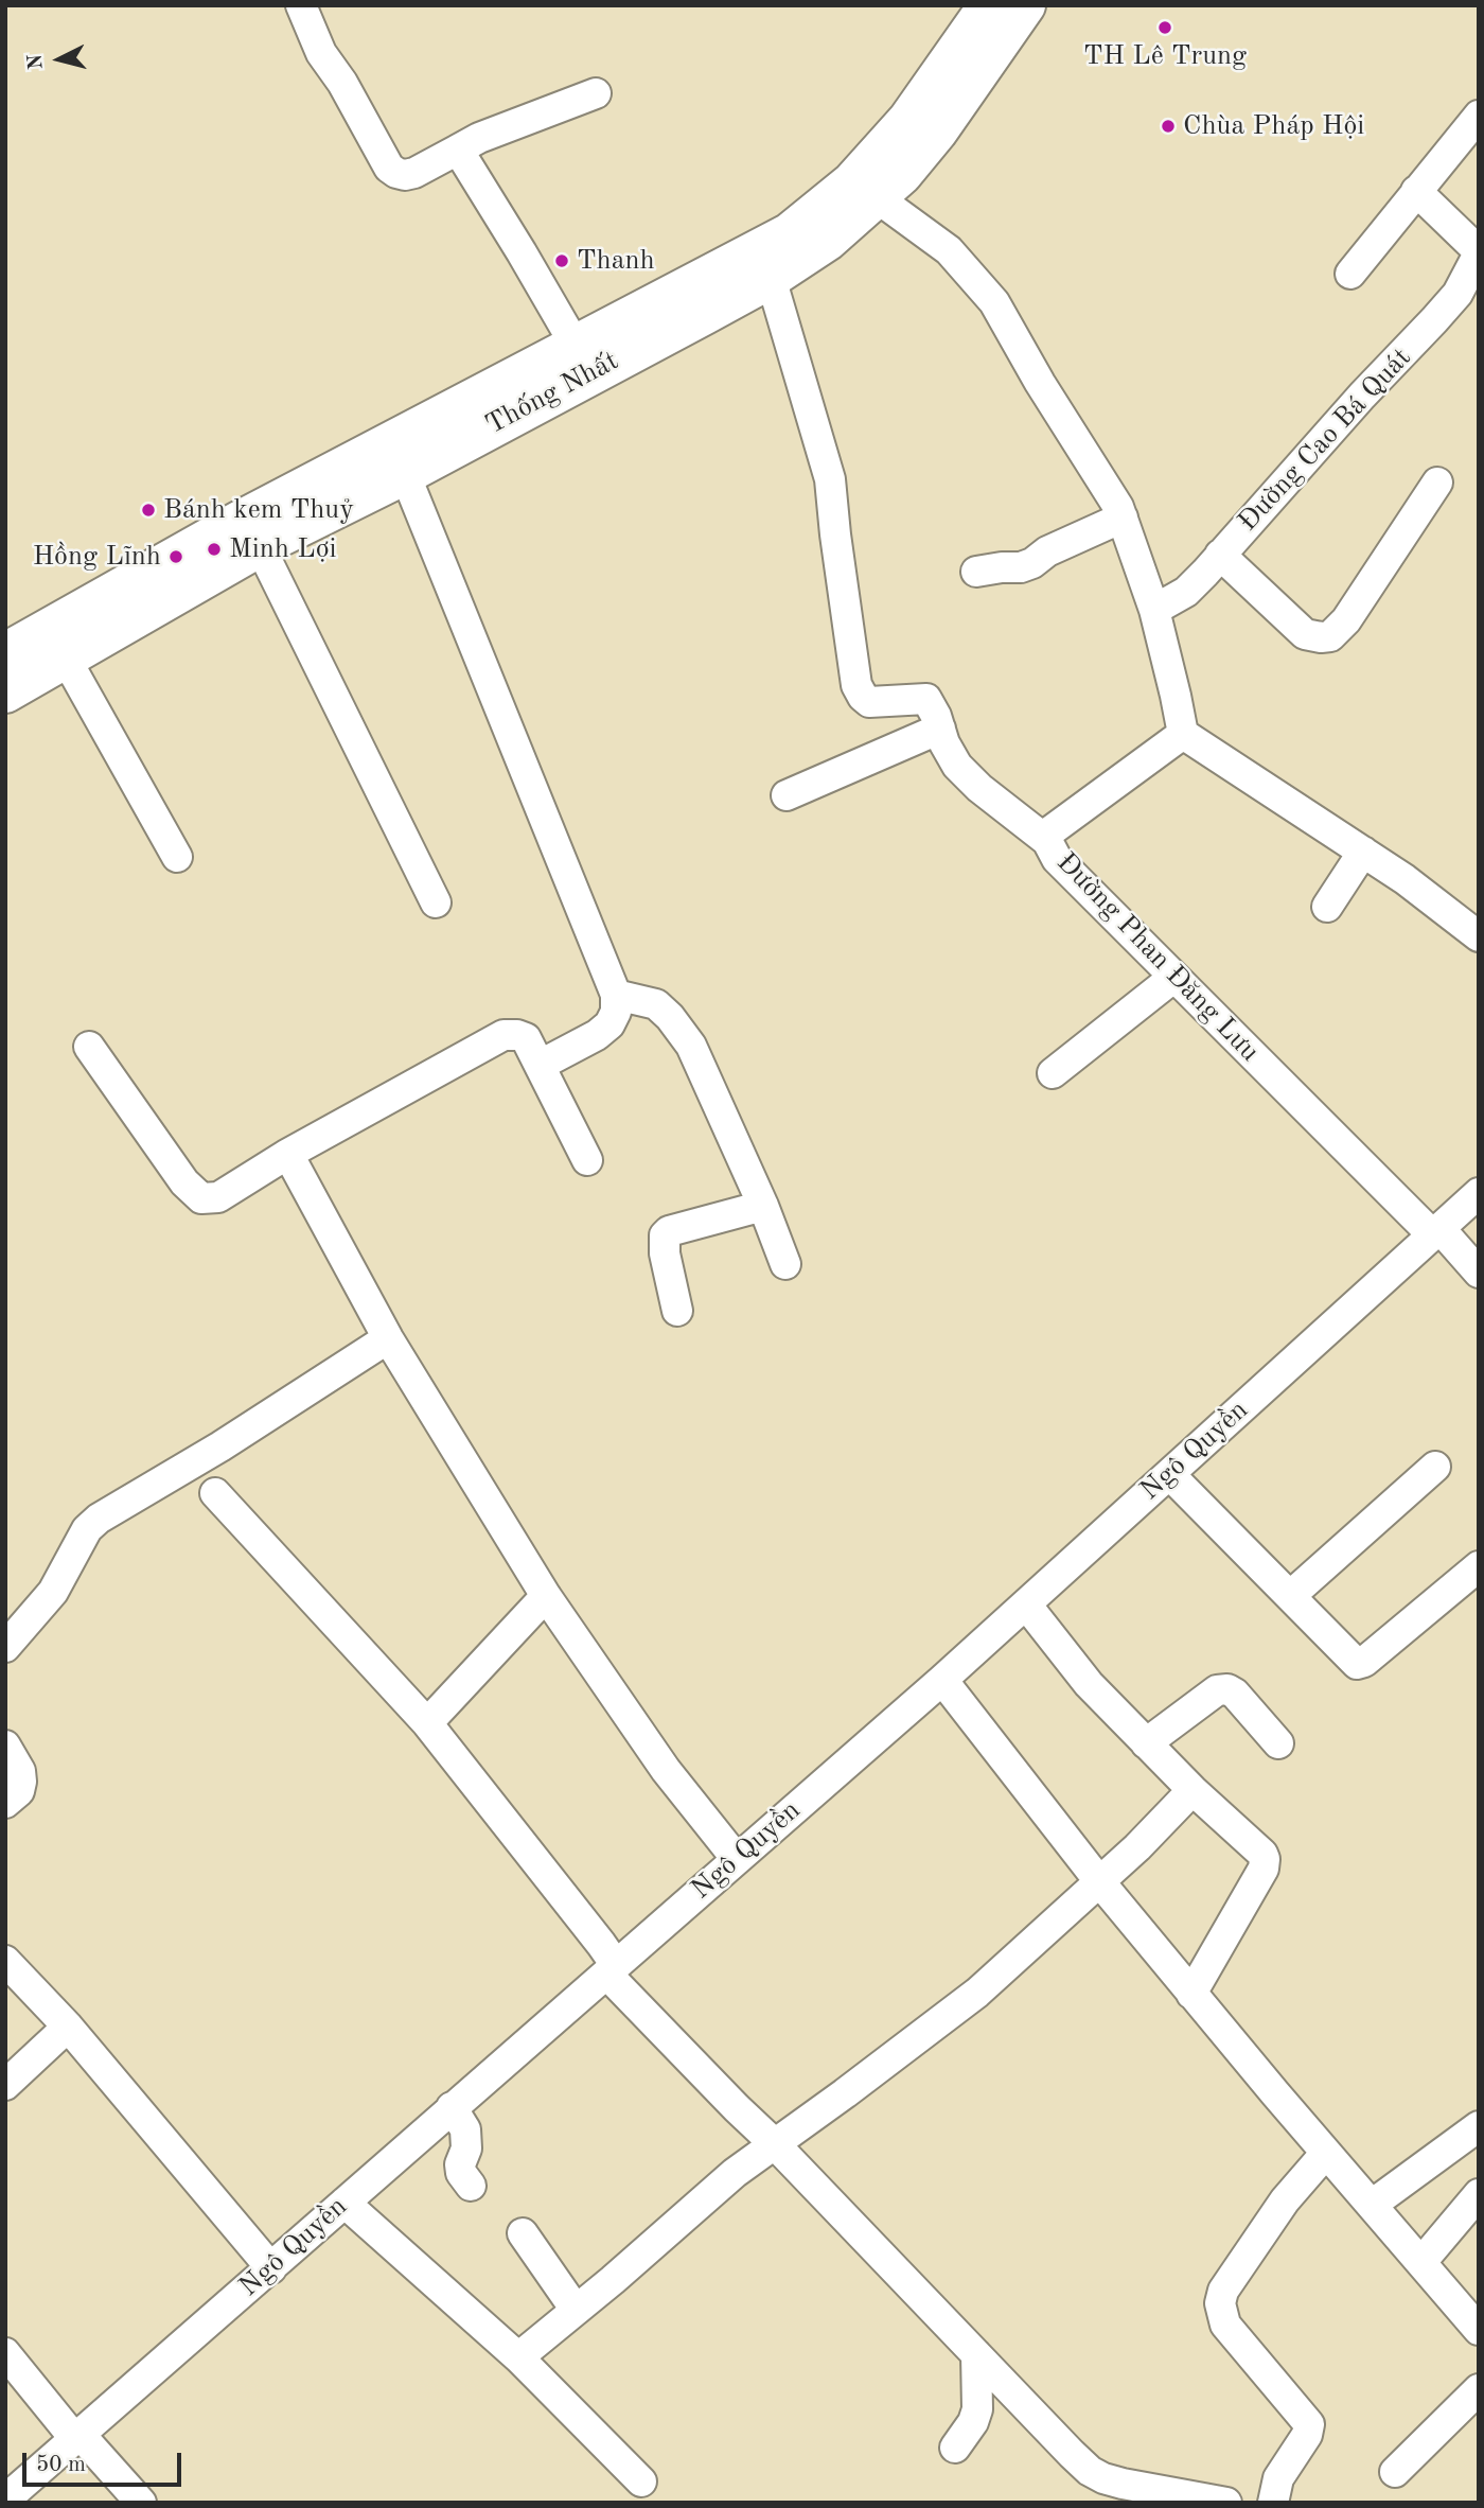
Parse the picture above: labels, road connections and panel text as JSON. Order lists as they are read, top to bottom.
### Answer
{
  "streets": {
    "highway": ["Thống Nhất"],
    "street": ["Đường Cao Bá Quát", "Đường Phan Đăng Lưu", "Ngô Quyền"]
  },
  "crossings": [
    ["Đường Phan Đăng Lưu", "Ngô Quyền"]
  ],
  "places": [
    "TH Lê Trung",
    "Chùa Pháp Hội",
    "Thanh",
    "Bánh kem Thuỷ",
    "Minh Lợi",
    "Hồng Lĩnh"
  ],
  "scale_bar": "50 m",
  "north": "left"
}
